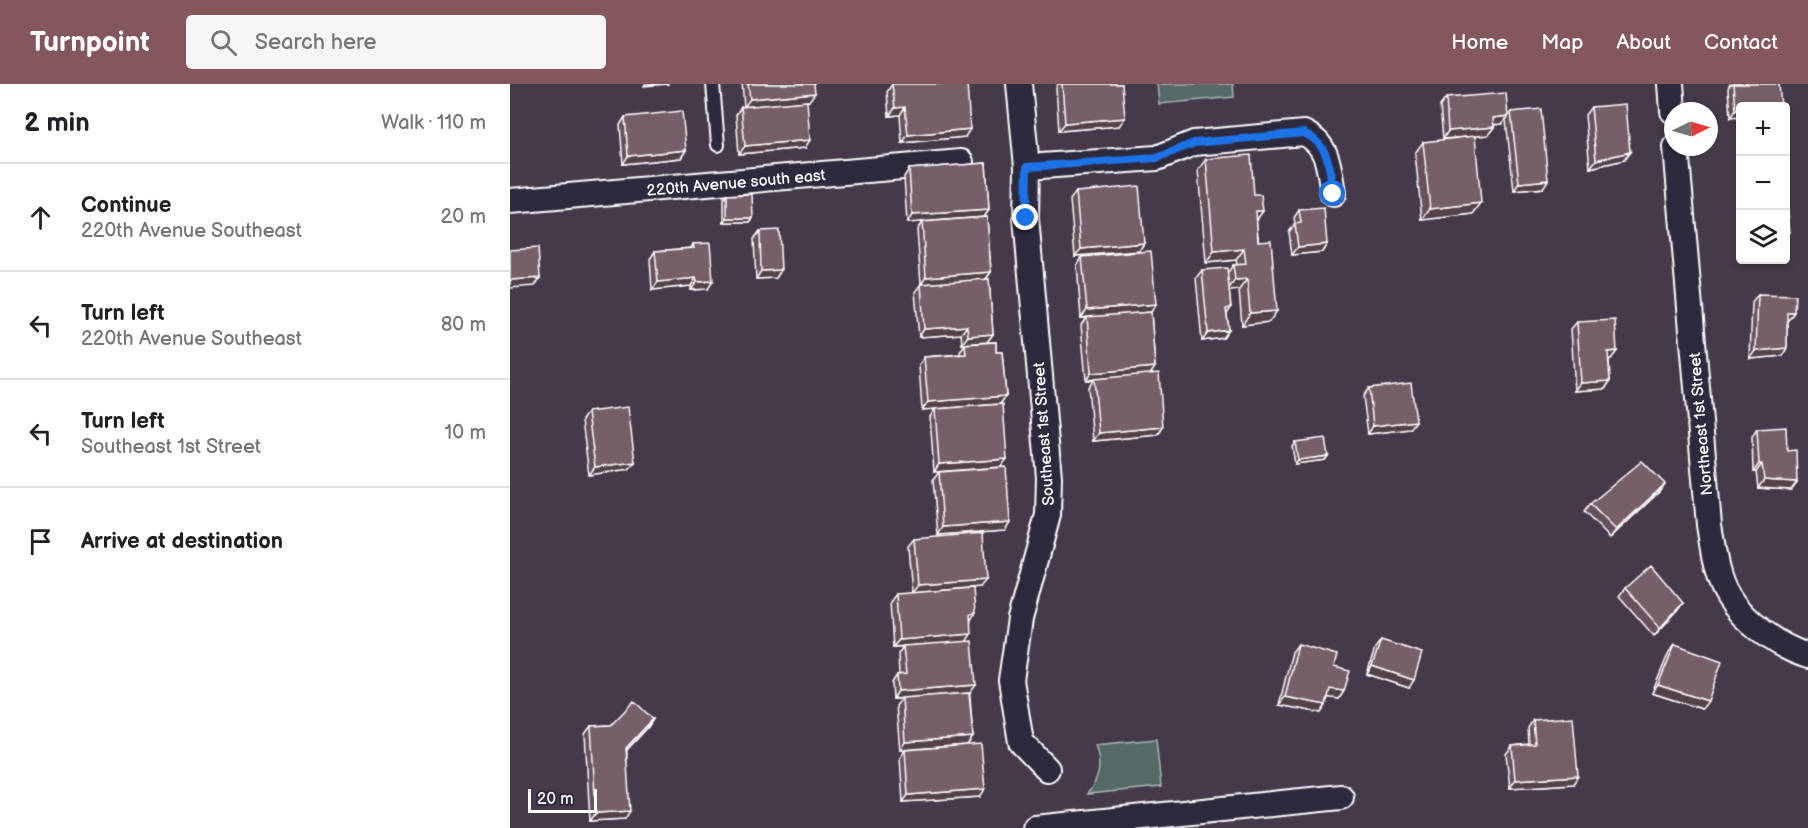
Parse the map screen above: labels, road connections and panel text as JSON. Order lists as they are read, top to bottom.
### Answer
{
  "streets": {
    "street": ["220th Avenue south east", "Northeast 1st Street", "Southeast 1st Street"]
  },
  "scale_bar": "20 m",
  "north": "right",
  "page": {
    "header": "Turnpoint",
    "search": "Search here",
    "nav": [
      "Home",
      "Map",
      "About",
      "Contact"
    ],
    "heading": ["2 min", "Walk · 110 m"],
    "map_buttons": ["+", "−"],
    "list": [
      ["Continue", "220th Avenue Southeast", "20 m"],
      ["Turn left", "220th Avenue Southeast", "80 m"],
      ["Turn left", "Southeast 1st Street", "10 m"],
      "Arrive at destination"
    ],
    "scale": "20 m"
  }
}
